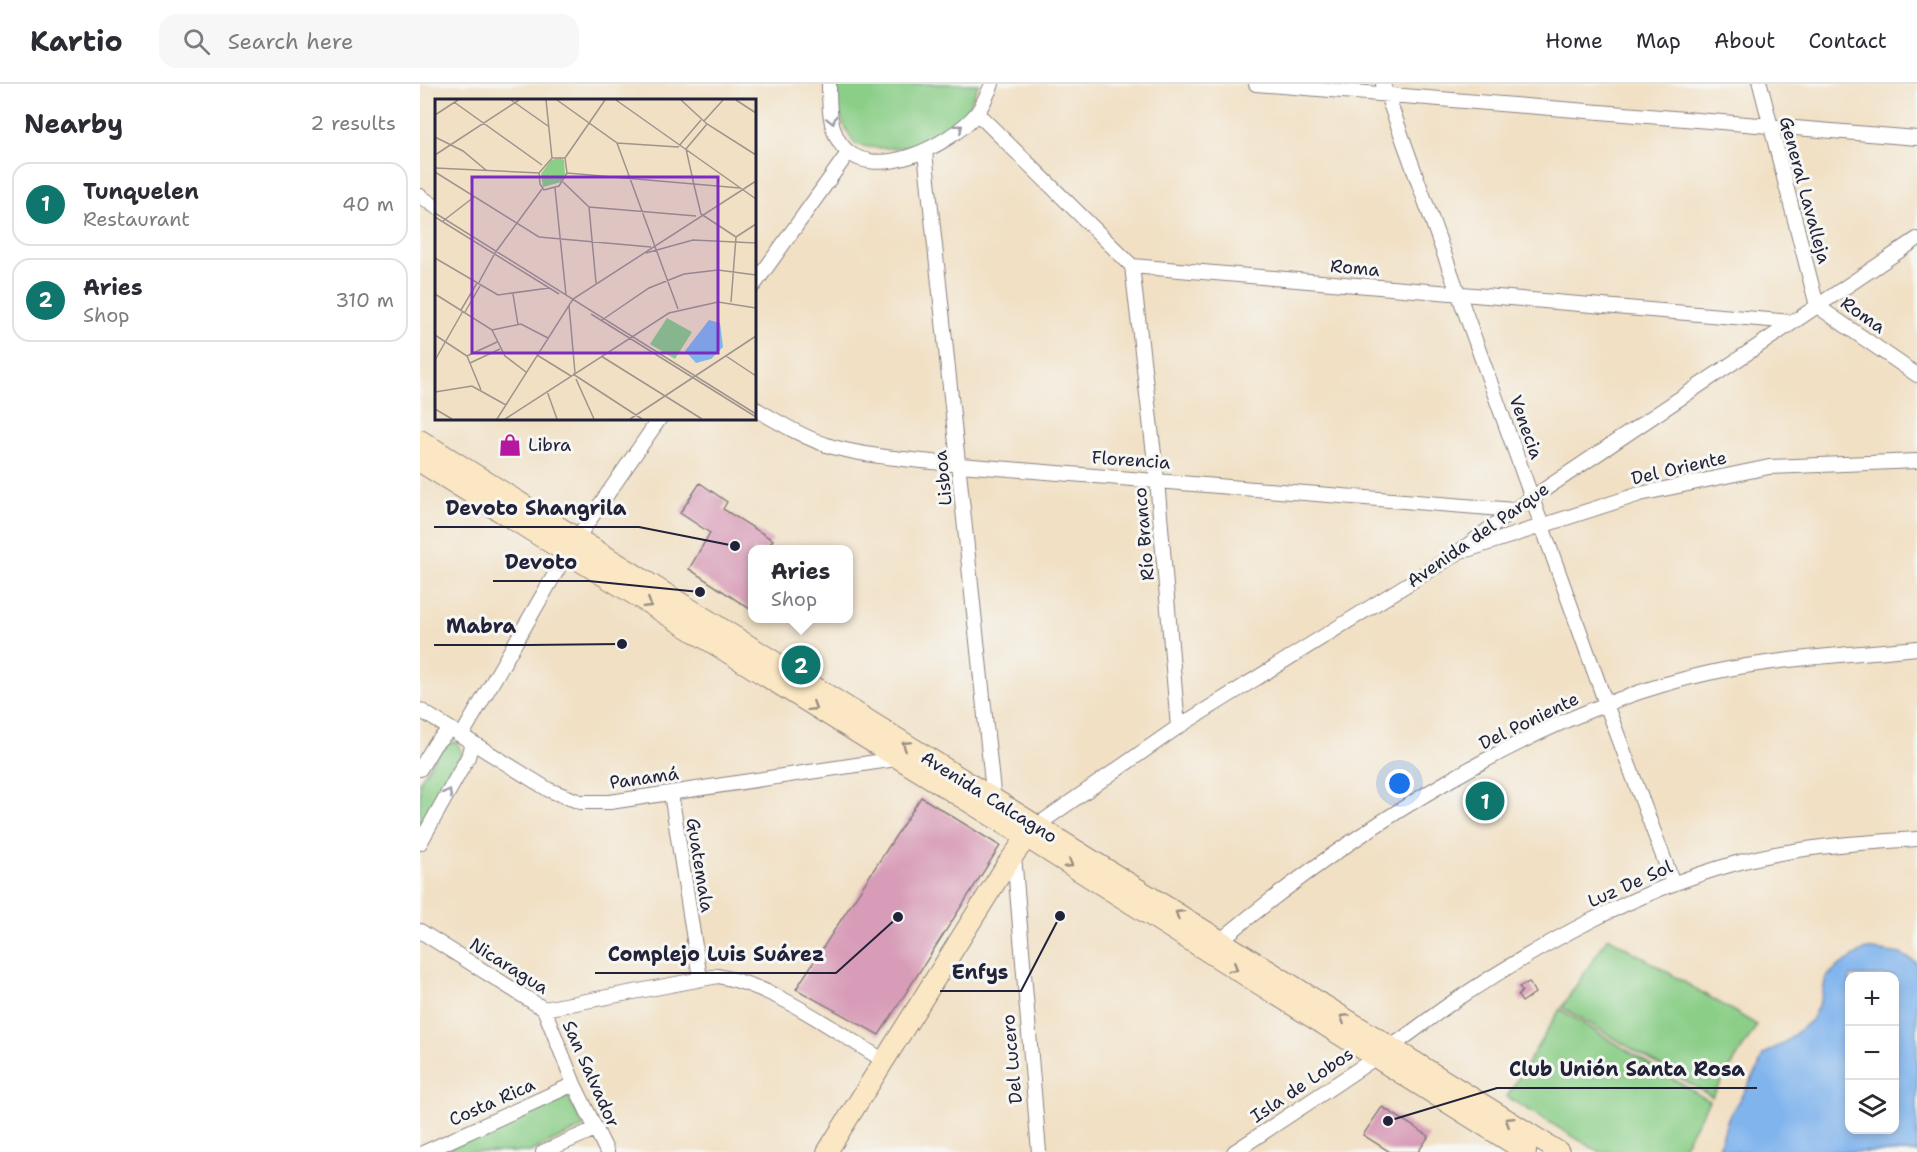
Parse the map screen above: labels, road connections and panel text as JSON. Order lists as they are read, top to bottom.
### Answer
{
  "streets": {
    "street": [
      "General Lavalleja",
      "Roma",
      "Venecia",
      "Florencia",
      "Del Oriente",
      "Lisboa",
      "Río Branco",
      "Avenida del Parque",
      "Del Poniente",
      "Panamá",
      "Avenida Calcagno",
      "Guatemala",
      "Luz De Sol",
      "Nicaragua",
      "Del Lucero",
      "San Salvador",
      "Isla de Lobos",
      "Costa Rica"
    ]
  },
  "crossings": [
    ["General Lavalleja", "Roma"],
    ["General Lavalleja", "Avenida del Parque"],
    ["Roma", "Venecia"],
    ["Roma", "Río Branco"],
    ["Roma", "Avenida del Parque"],
    ["Venecia", "Del Oriente"],
    ["Venecia", "Avenida del Parque"],
    ["Venecia", "Del Poniente"],
    ["Venecia", "Luz De Sol"],
    ["Florencia", "Lisboa"],
    ["Florencia", "Río Branco"],
    ["Florencia", "Avenida del Parque"],
    ["Del Oriente", "Avenida del Parque"],
    ["Lisboa", "Avenida Calcagno"],
    ["Río Branco", "Avenida del Parque"],
    ["Avenida del Parque", "Avenida Calcagno"],
    ["Avenida del Parque", "Nicaragua"],
    ["Avenida del Parque", "Del Lucero"],
    ["Del Poniente", "Avenida Calcagno"],
    ["Panamá", "Avenida Calcagno"],
    ["Panamá", "Guatemala"],
    ["Avenida Calcagno", "Luz De Sol"],
    ["Avenida Calcagno", "Isla de Lobos"],
    ["Guatemala", "Nicaragua"],
    ["Luz De Sol", "Isla de Lobos"],
    ["Nicaragua", "San Salvador"],
    ["San Salvador", "Costa Rica"]
  ],
  "places": {
    "shop": ["Libra"],
    "other": [
      "Devoto Shangrila",
      "Devoto",
      "Mabra",
      "Enfys",
      "Complejo Luis Suárez",
      "Club Unión Santa Rosa"
    ]
  },
  "page": {
    "header": "Kartio",
    "search": "Search here",
    "nav": [
      "Home",
      "Map",
      "About",
      "Contact"
    ],
    "heading": ["Nearby", "2 results"],
    "list": [
      {
        "mark": "1",
        "name": "Tunquelen",
        "note": "Restaurant",
        "value": "40 m"
      },
      {
        "mark": "2",
        "name": "Aries",
        "note": "Shop",
        "value": "310 m"
      }
    ],
    "popup": ["Aries", "Shop"],
    "pins": ["2", "1"],
    "map_buttons": ["+", "−"]
  }
}
